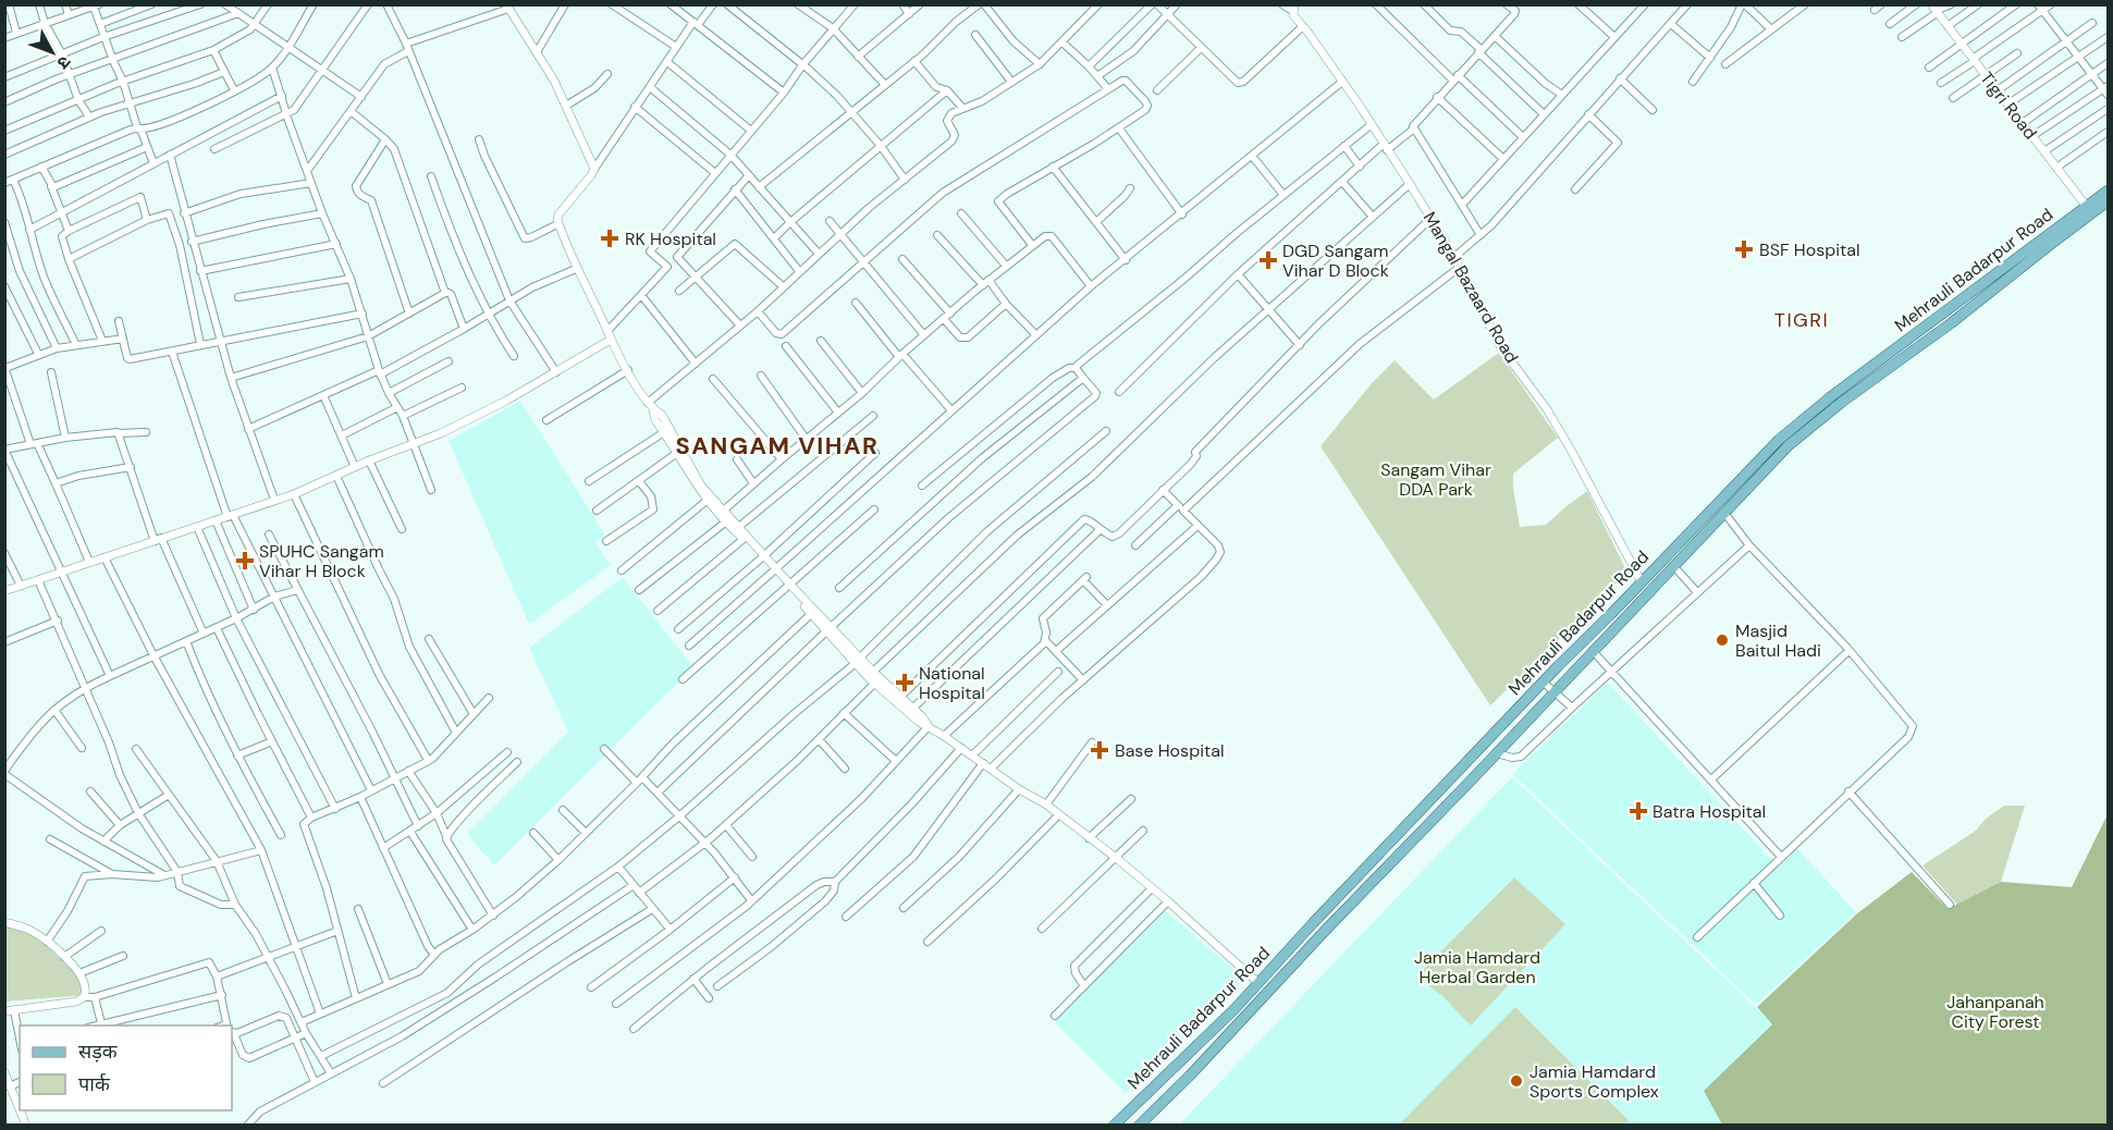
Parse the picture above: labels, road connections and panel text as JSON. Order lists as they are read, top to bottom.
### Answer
{
  "streets": {
    "main road": ["Mehrauli Badarpur Road"],
    "street": ["Tigri Road", "Mangal Bazaard Road"]
  },
  "crossings": [
    ["Tigri Road", "Mehrauli Badarpur Road"],
    ["Mehrauli Badarpur Road", "Mangal Bazaard Road"]
  ],
  "districts": ["TIGRI", "SANGAM VIHAR"],
  "parks": ["Sangam Vihar DDA Park", "Jamia Hamdard Herbal Garden", "Jahanpanah City Forest"],
  "places": {
    "health": [
      "RK Hospital",
      "BSF Hospital",
      "DGD Sangam Vihar D Block",
      "SPUHC Sangam Vihar H Block",
      "National Hospital",
      "Base Hospital",
      "Batra Hospital"
    ],
    "other": ["Masjid Baitul Hadi", "Jamia Hamdard Sports Complex"]
  },
  "legend": ["सड़क", "पार्क"],
  "north": "bottom right"
}
